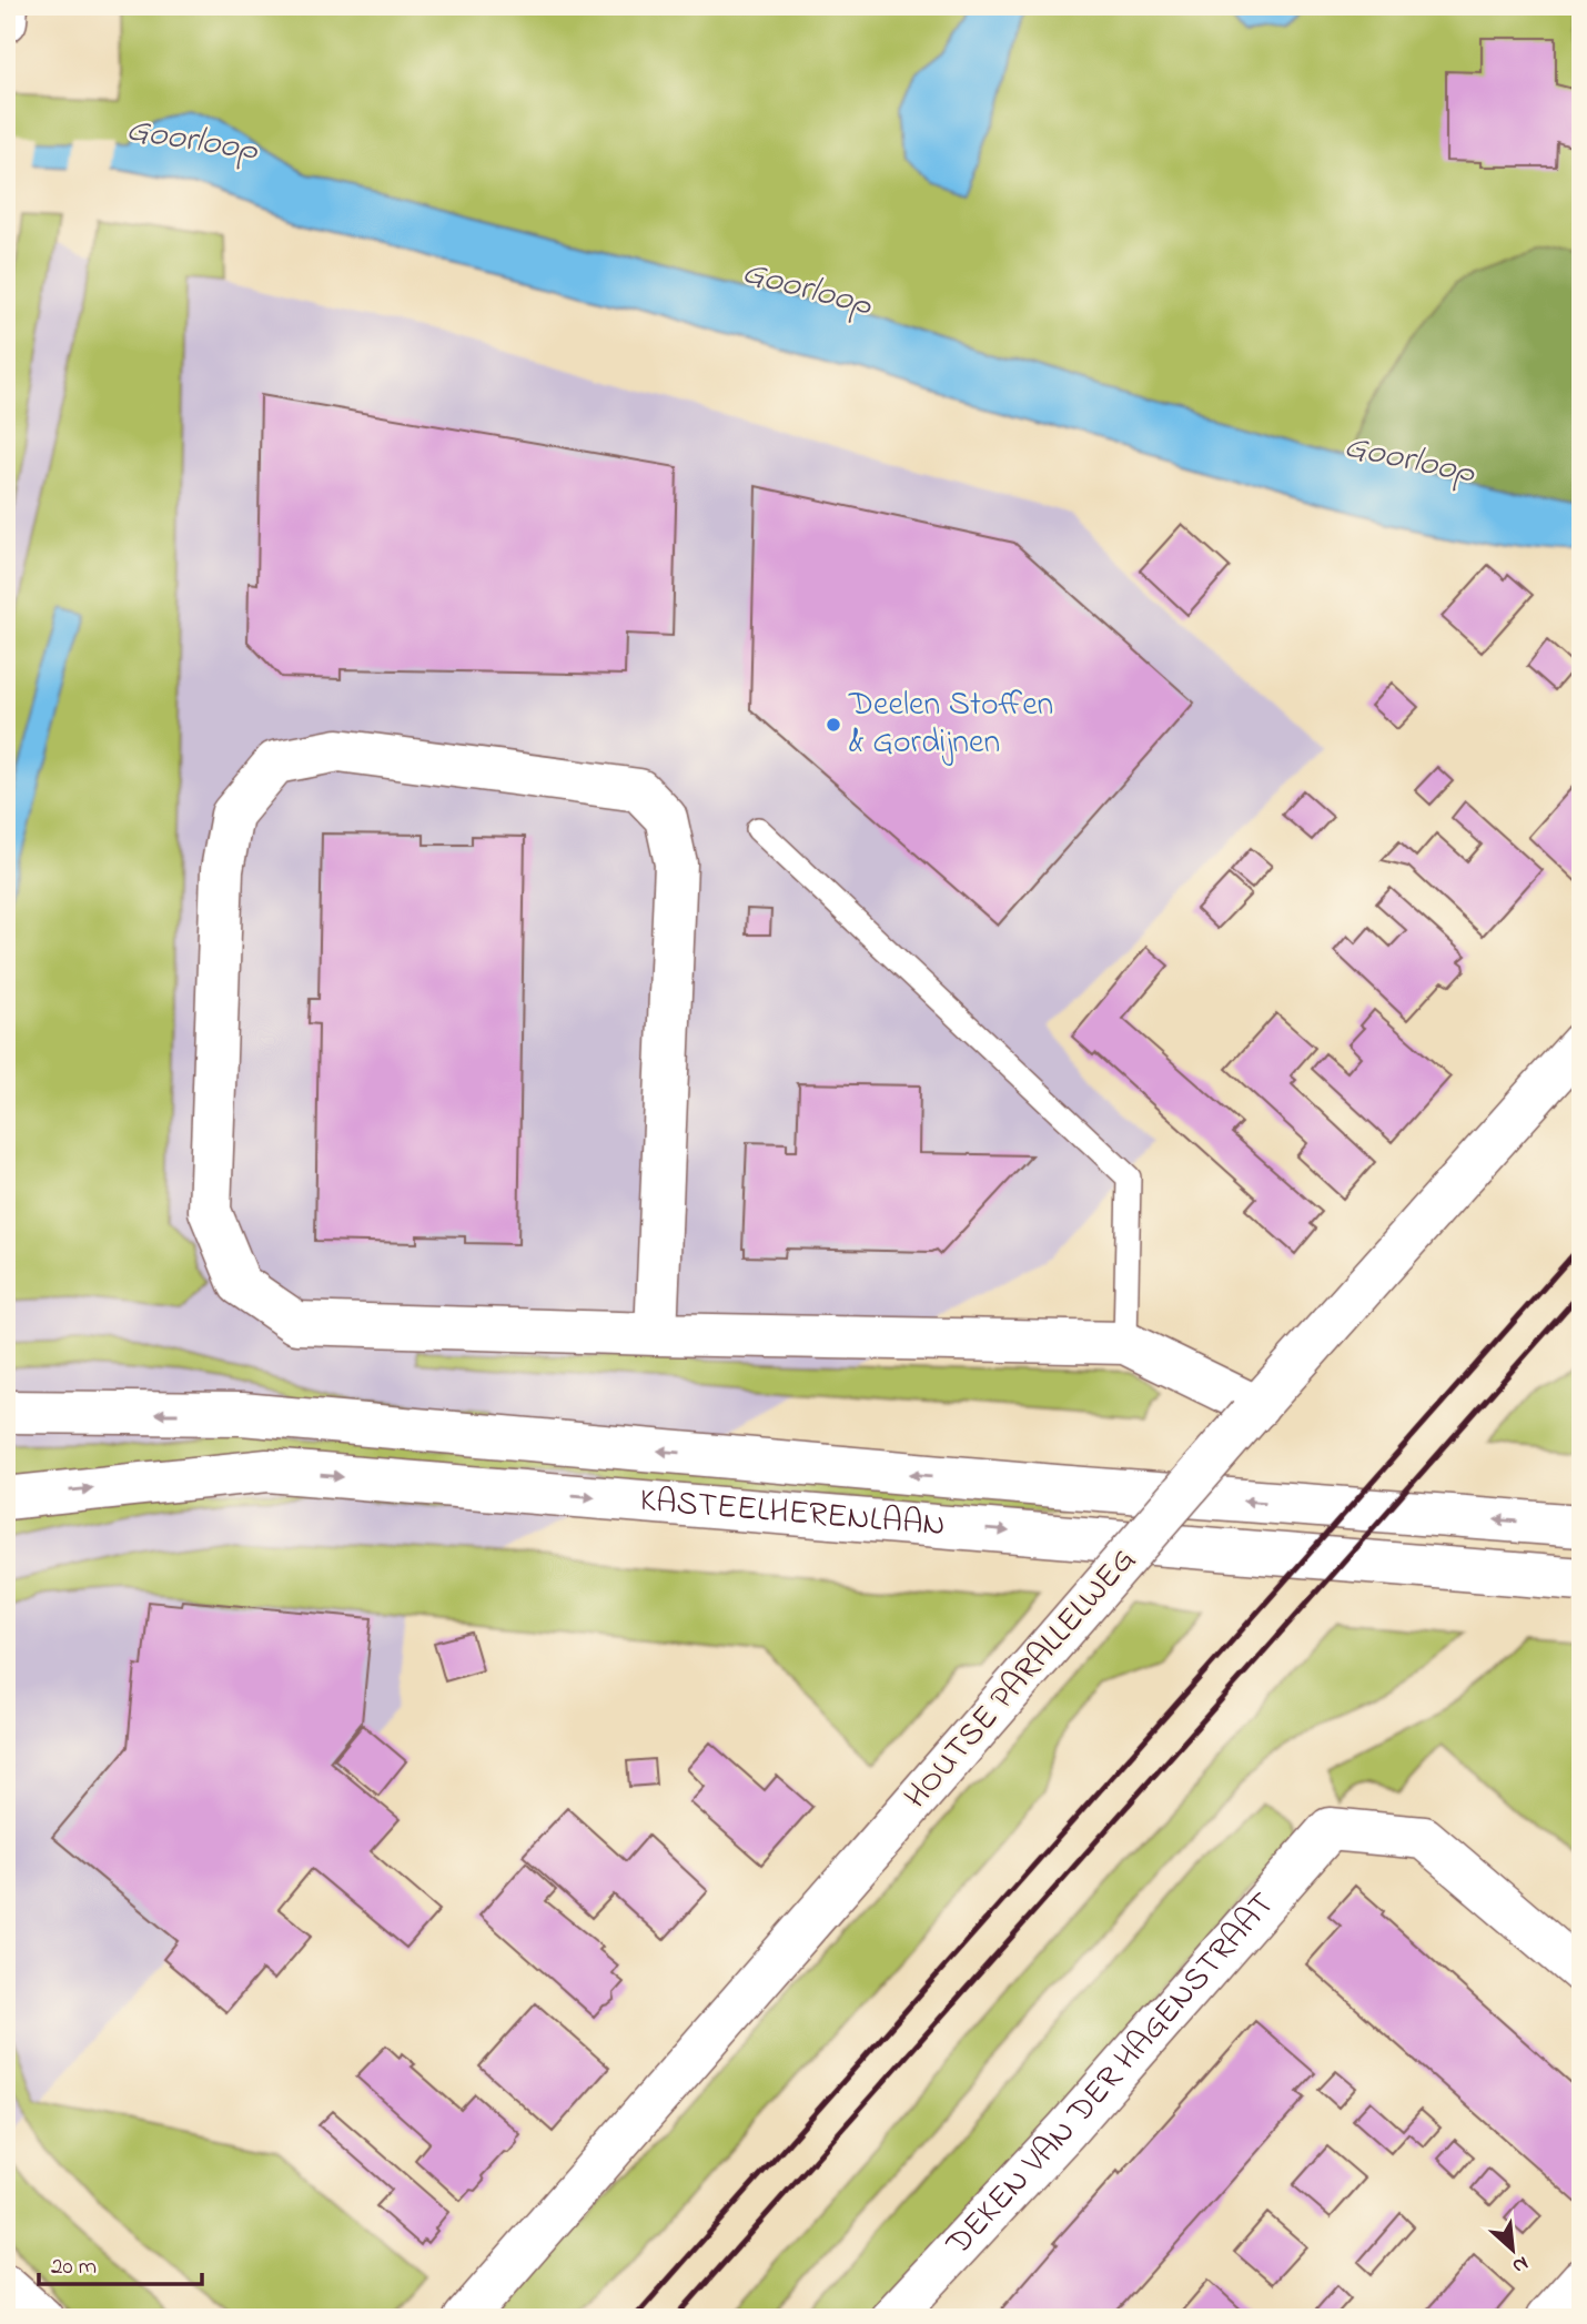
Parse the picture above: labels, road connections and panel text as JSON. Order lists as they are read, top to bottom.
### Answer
{
  "streets": {
    "street": ["KASTEELHERENLAAN", "HOUTSE PARALLELWEG", "DEKEN VAN DER HAGENSTRAAT"]
  },
  "water": ["Goorloop"],
  "places": ["Deelen Stoffen & Gordijnen"],
  "scale_bar": "20 m",
  "north": "bottom right"
}
